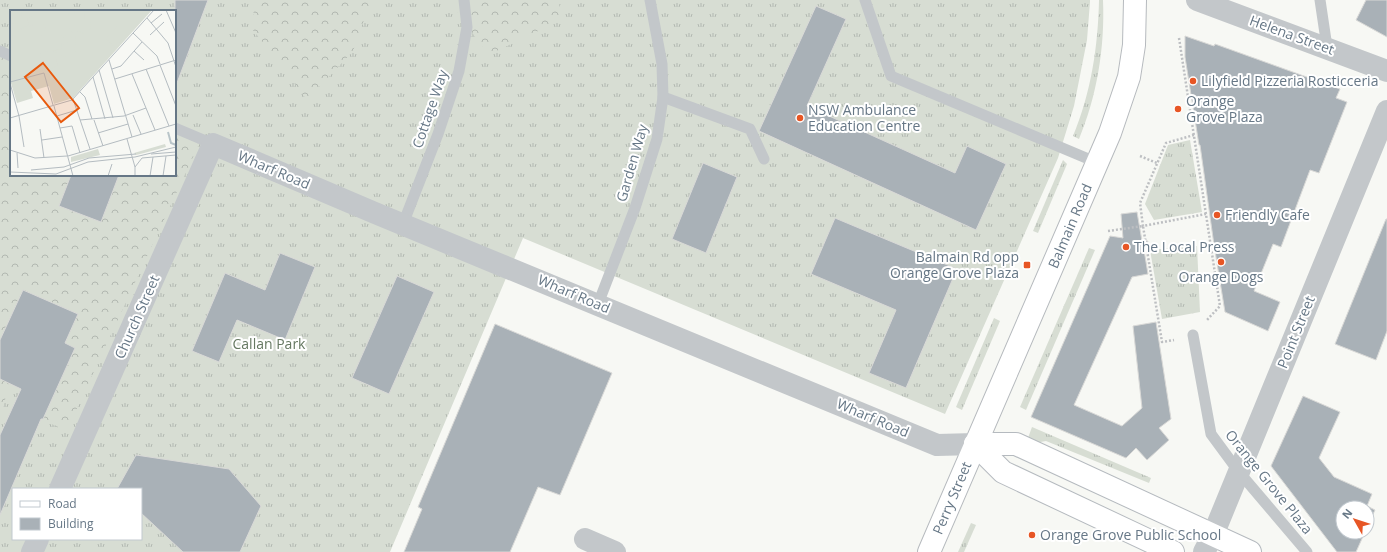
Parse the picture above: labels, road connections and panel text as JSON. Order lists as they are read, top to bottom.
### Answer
{
  "streets": {
    "main road": ["Balmain Road", "Perry Street"],
    "street": [
      "Helena Street",
      "Wharf Road",
      "Church Street",
      "Point Street"
    ],
    "lane": ["Cottage Way", "Garden Way", "Orange Grove Plaza"]
  },
  "crossings": [
    ["Cottage Way", "Wharf Road"],
    ["Garden Way", "Wharf Road"],
    ["Wharf Road", "Balmain Road"],
    ["Wharf Road", "Church Street"],
    ["Wharf Road", "Perry Street"],
    ["Balmain Road", "Perry Street"],
    ["Point Street", "Orange Grove Plaza"]
  ],
  "parks": ["Callan Park"],
  "places": {
    "other": [
      "Lilyfield Pizzeria Rosticceria",
      "Orange Grove Plaza",
      "NSW Ambulance Education Centre",
      "Friendly Cafe",
      "The Local Press",
      "Orange Dogs",
      "Orange Grove Public School"
    ],
    "transit": ["Balmain Rd opp Orange Grove Plaza"]
  },
  "legend": ["Road", "Building"],
  "north": "top left"
}
